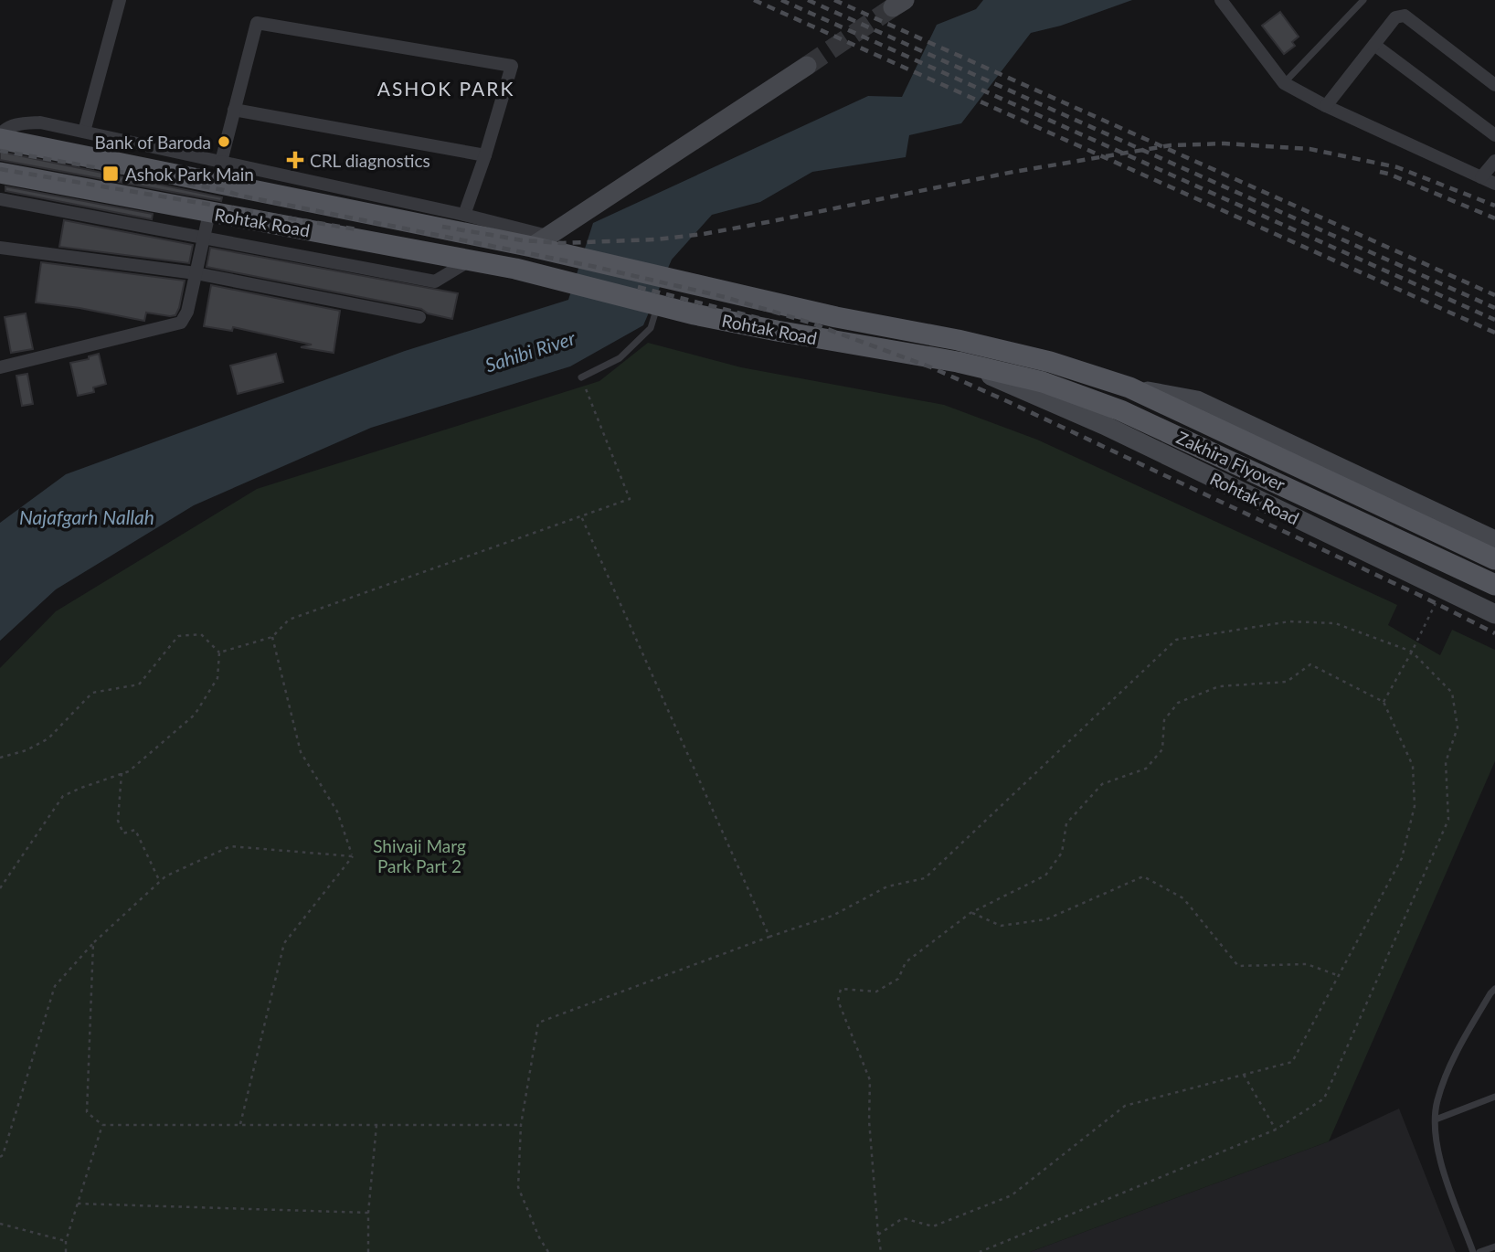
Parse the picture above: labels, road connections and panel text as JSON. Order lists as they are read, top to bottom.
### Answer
{
  "streets": {
    "main road": ["Rohtak Road", "Zakhira Flyover"]
  },
  "crossings": [
    ["Rohtak Road", "Zakhira Flyover"]
  ],
  "districts": ["ASHOK PARK"],
  "water": ["Sahibi River", "Najafgarh Nallah"],
  "parks": ["Shivaji Marg Park Part 2"],
  "places": {
    "other": ["Bank of Baroda"],
    "health": ["CRL diagnostics"],
    "transit": ["Ashok Park Main"]
  }
}
